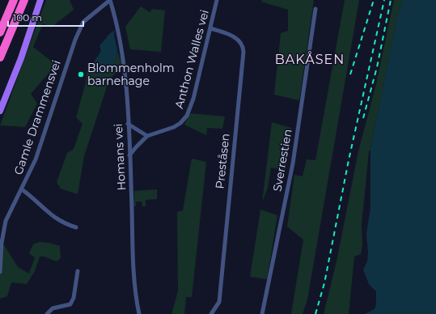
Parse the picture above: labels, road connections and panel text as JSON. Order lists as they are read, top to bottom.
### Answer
{
  "streets": {
    "street": [
      "Anthon Walles vei",
      "Gamle Drammensvei",
      "Homans vei",
      "Sverrestien",
      "Preståsen"
    ]
  },
  "crossings": [
    ["Anthon Walles vei", "Homans vei"],
    ["Anthon Walles vei", "Preståsen"],
    ["Gamle Drammensvei", "Homans vei"]
  ],
  "districts": ["BAKÅSEN"],
  "places": ["Blommenholm barnehage"],
  "scale_bar": "100 m"
}
